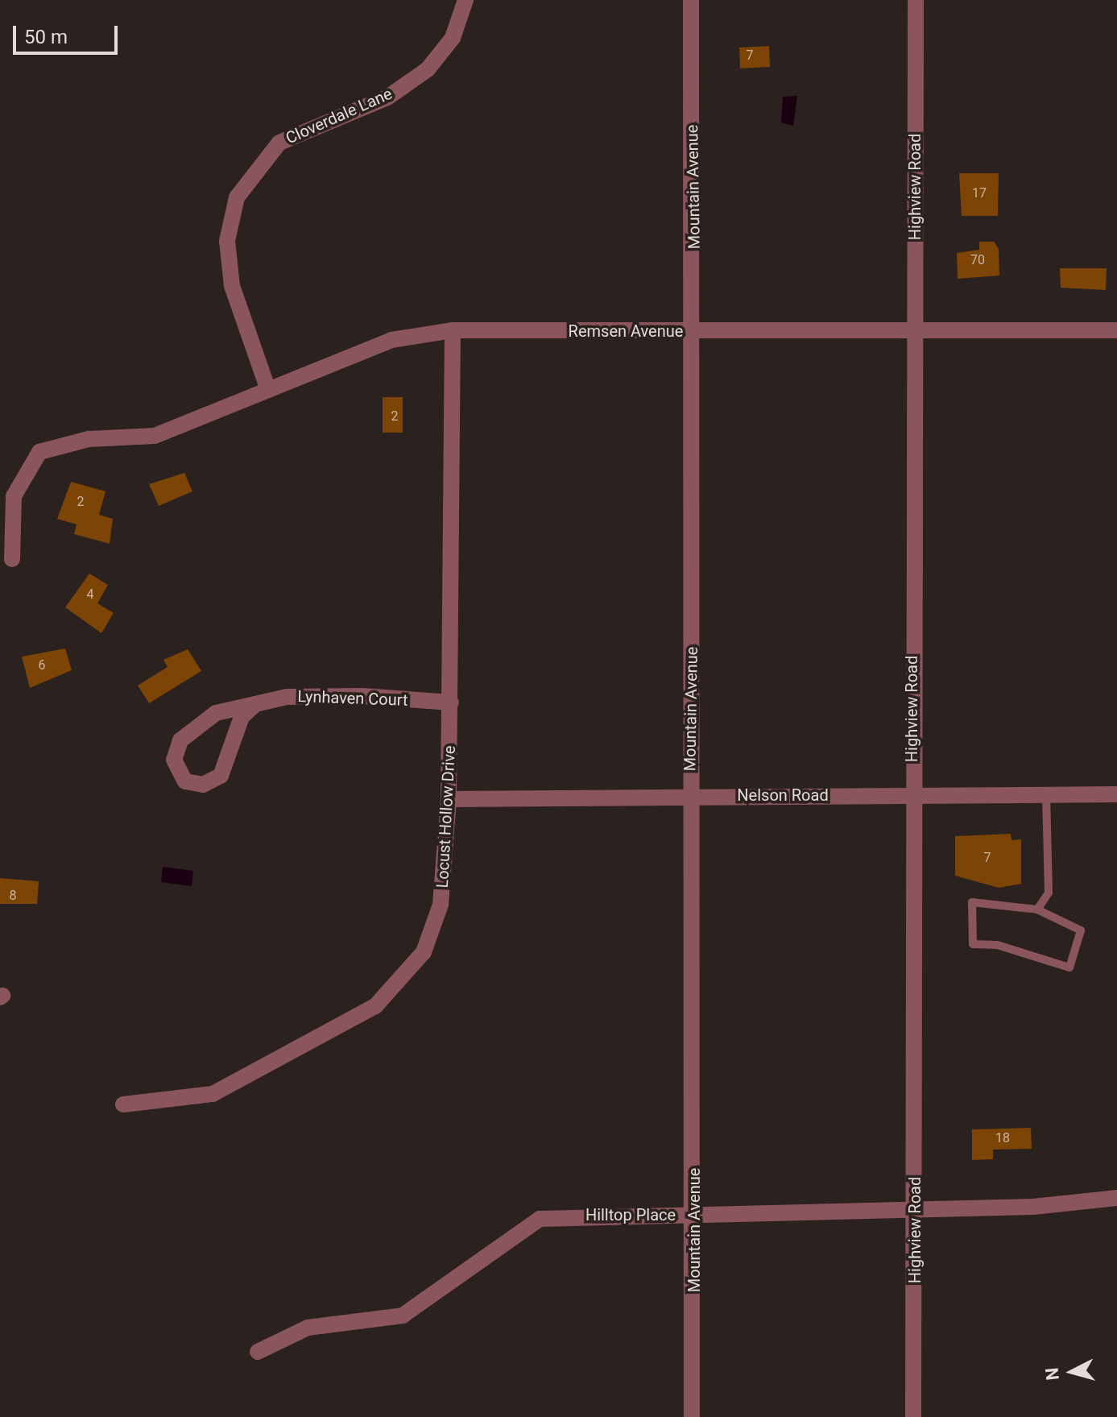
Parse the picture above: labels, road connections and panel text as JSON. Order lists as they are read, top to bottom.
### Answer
{
  "streets": {
    "street": [
      "Cloverdale Lane",
      "Mountain Avenue",
      "Highview Road",
      "Remsen Avenue",
      "Lynhaven Court",
      "Nelson Road",
      "Locust Hollow Drive",
      "Hilltop Place"
    ]
  },
  "crossings": [
    ["Cloverdale Lane", "Remsen Avenue"],
    ["Mountain Avenue", "Remsen Avenue"],
    ["Mountain Avenue", "Nelson Road"],
    ["Mountain Avenue", "Hilltop Place"],
    ["Highview Road", "Remsen Avenue"],
    ["Highview Road", "Nelson Road"],
    ["Highview Road", "Hilltop Place"],
    ["Remsen Avenue", "Locust Hollow Drive"],
    ["Lynhaven Court", "Locust Hollow Drive"],
    ["Nelson Road", "Locust Hollow Drive"]
  ],
  "house_numbers": [
    "7",
    "17",
    "70",
    "2",
    "2",
    "4",
    "6",
    "7",
    "8",
    "18"
  ],
  "scale_bar": "50 m",
  "north": "left"
}
